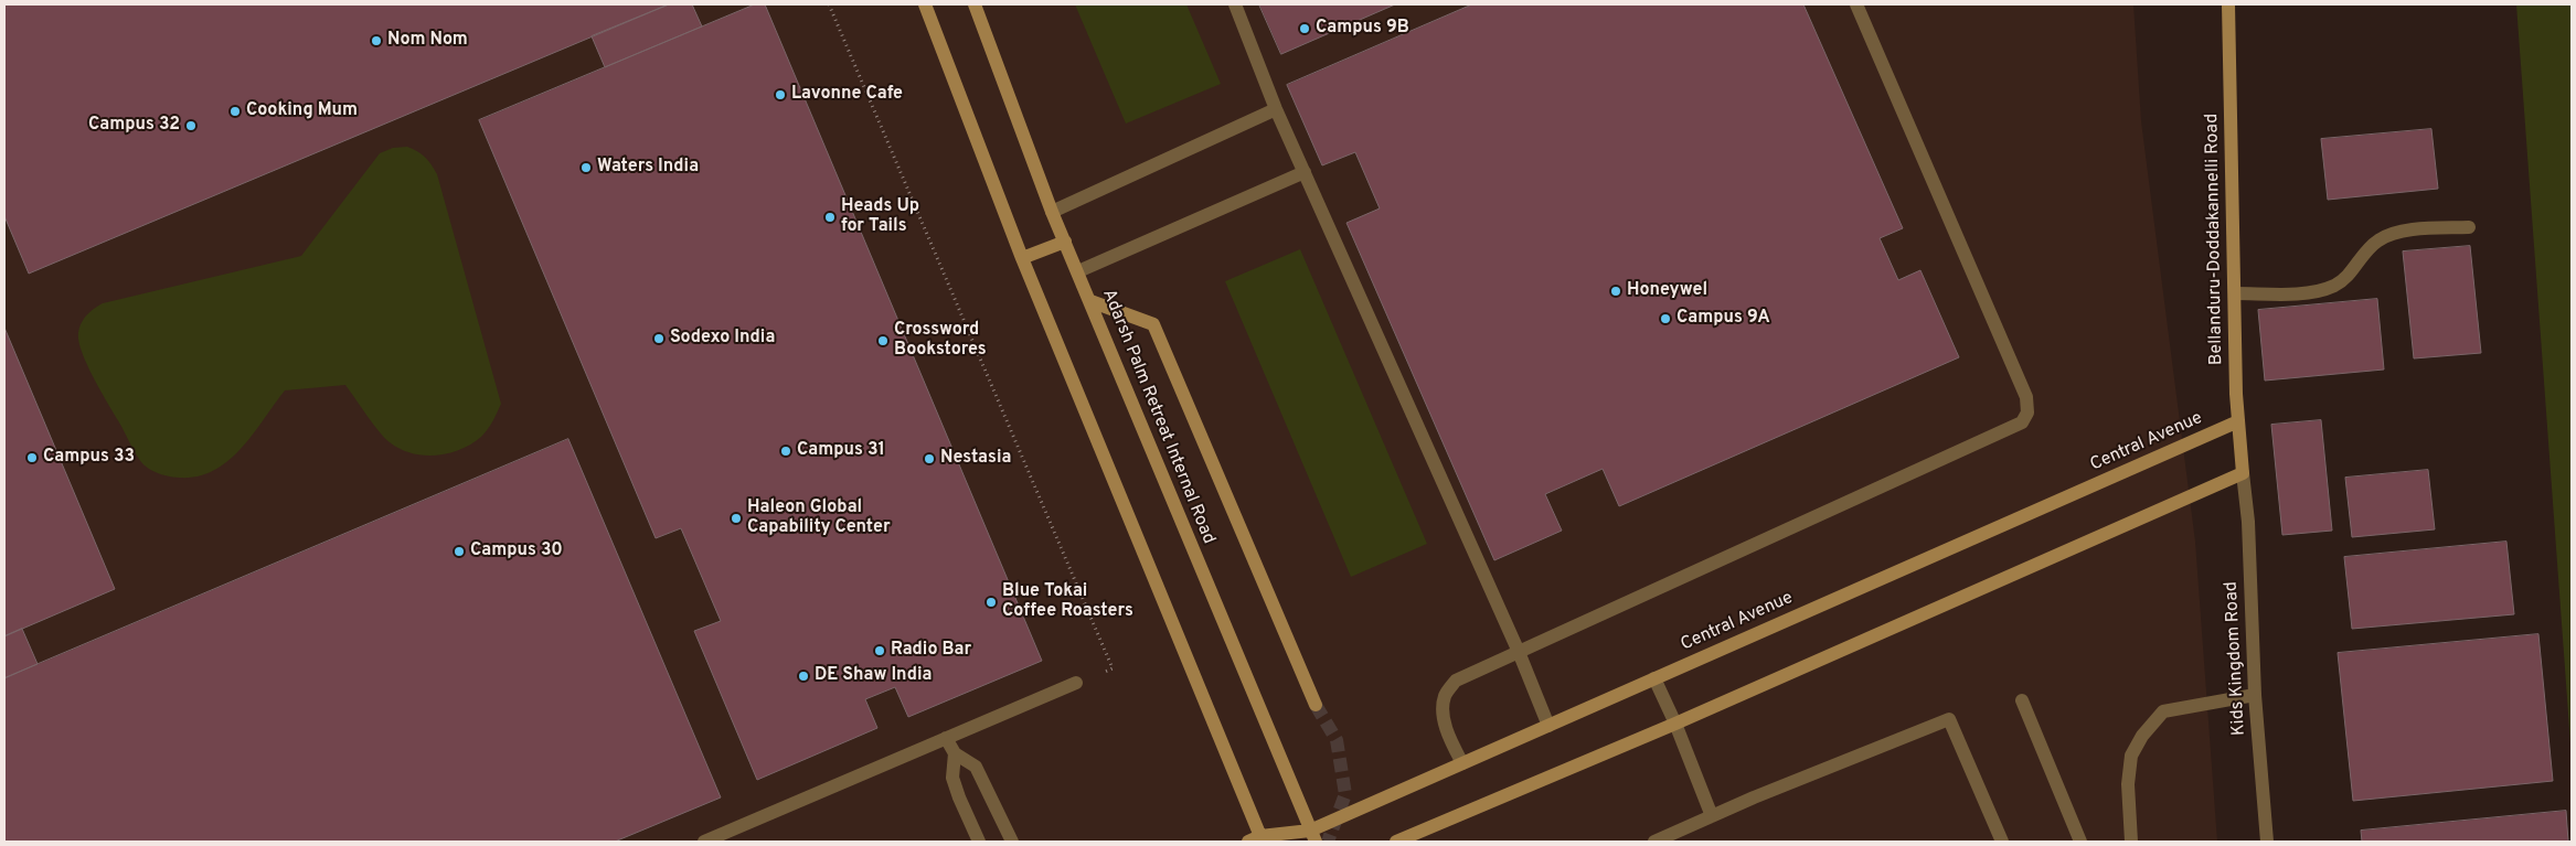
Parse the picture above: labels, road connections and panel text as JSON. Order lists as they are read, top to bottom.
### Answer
{
  "streets": {
    "street": [
      "Bellanduru-Doddakannelli Road",
      "Adarsh Palm Retreat Internal Road",
      "Central Avenue",
      "Kids Kingdom Road"
    ]
  },
  "crossings": [
    ["Bellanduru-Doddakannelli Road", "Central Avenue"],
    ["Bellanduru-Doddakannelli Road", "Kids Kingdom Road"],
    ["Adarsh Palm Retreat Internal Road", "Central Avenue"]
  ],
  "places": [
    "Campus 9B",
    "Nom Nom",
    "Lavonne Cafe",
    "Cooking Mum",
    "Campus 32",
    "Waters India",
    "Heads Up for Tails",
    "Honeywel",
    "Campus 9A",
    "Sodexo India",
    "Crossword Bookstores",
    "Campus 31",
    "Campus 33",
    "Nestasia",
    "Haleon Global Capability Center",
    "Campus 30",
    "Blue Tokai Coffee Roasters",
    "Radio Bar",
    "DE Shaw India"
  ]
}
